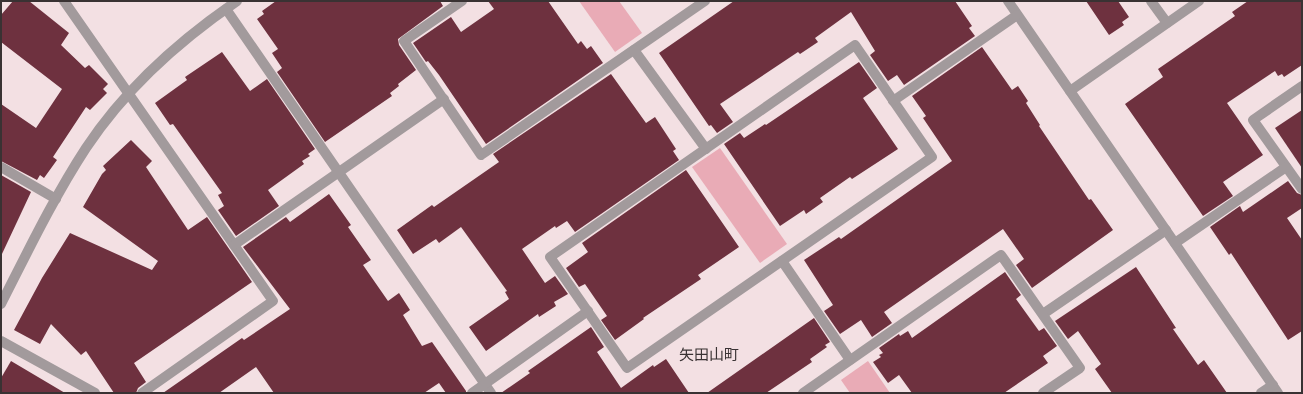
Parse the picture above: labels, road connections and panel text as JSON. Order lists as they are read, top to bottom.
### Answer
{
  "districts": ["矢田山町"]
}
